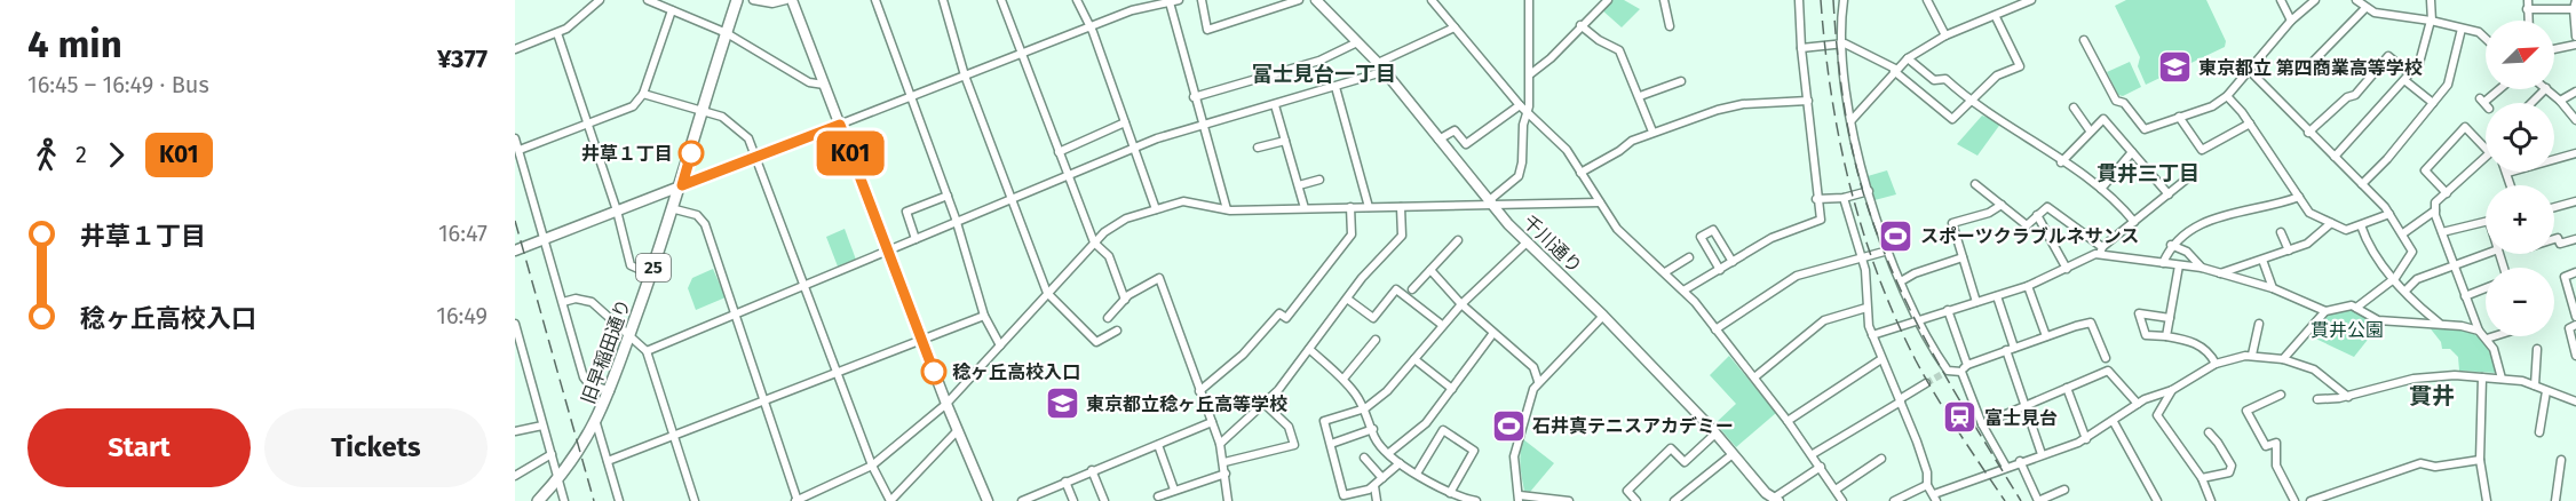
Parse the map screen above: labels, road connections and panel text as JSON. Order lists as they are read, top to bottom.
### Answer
{
  "streets": {
    "main road": ["千川通り", "25", "旧早稲田通り"]
  },
  "districts": ["富士見台一丁目", "貫井三丁目", "貫井"],
  "parks": ["貫井公園"],
  "places": {
    "school or university": ["東京都立 第四商業高等学校", "東京都立稔ヶ丘高等学校"],
    "other": ["井草１丁目", "稔ヶ丘高校入口"],
    "sports": ["スポーツクラブルネサンス", "石井真テニスアカデミー"],
    "station": ["富士見台"]
  },
  "lines": ["bus line K01"],
  "north": "top right",
  "page": {
    "heading": ["4 min", "16:45 – 16:49 · Bus", "¥377"],
    "on_map": "K01",
    "map_buttons": ["+", "−"],
    "legs": ["2", "K01"],
    "list": [
      {
        "name": "井草１丁目",
        "value": "16:47"
      },
      {
        "name": "稔ヶ丘高校入口",
        "value": "16:49"
      }
    ],
    "buttons": ["Start", "Tickets"]
  }
}
